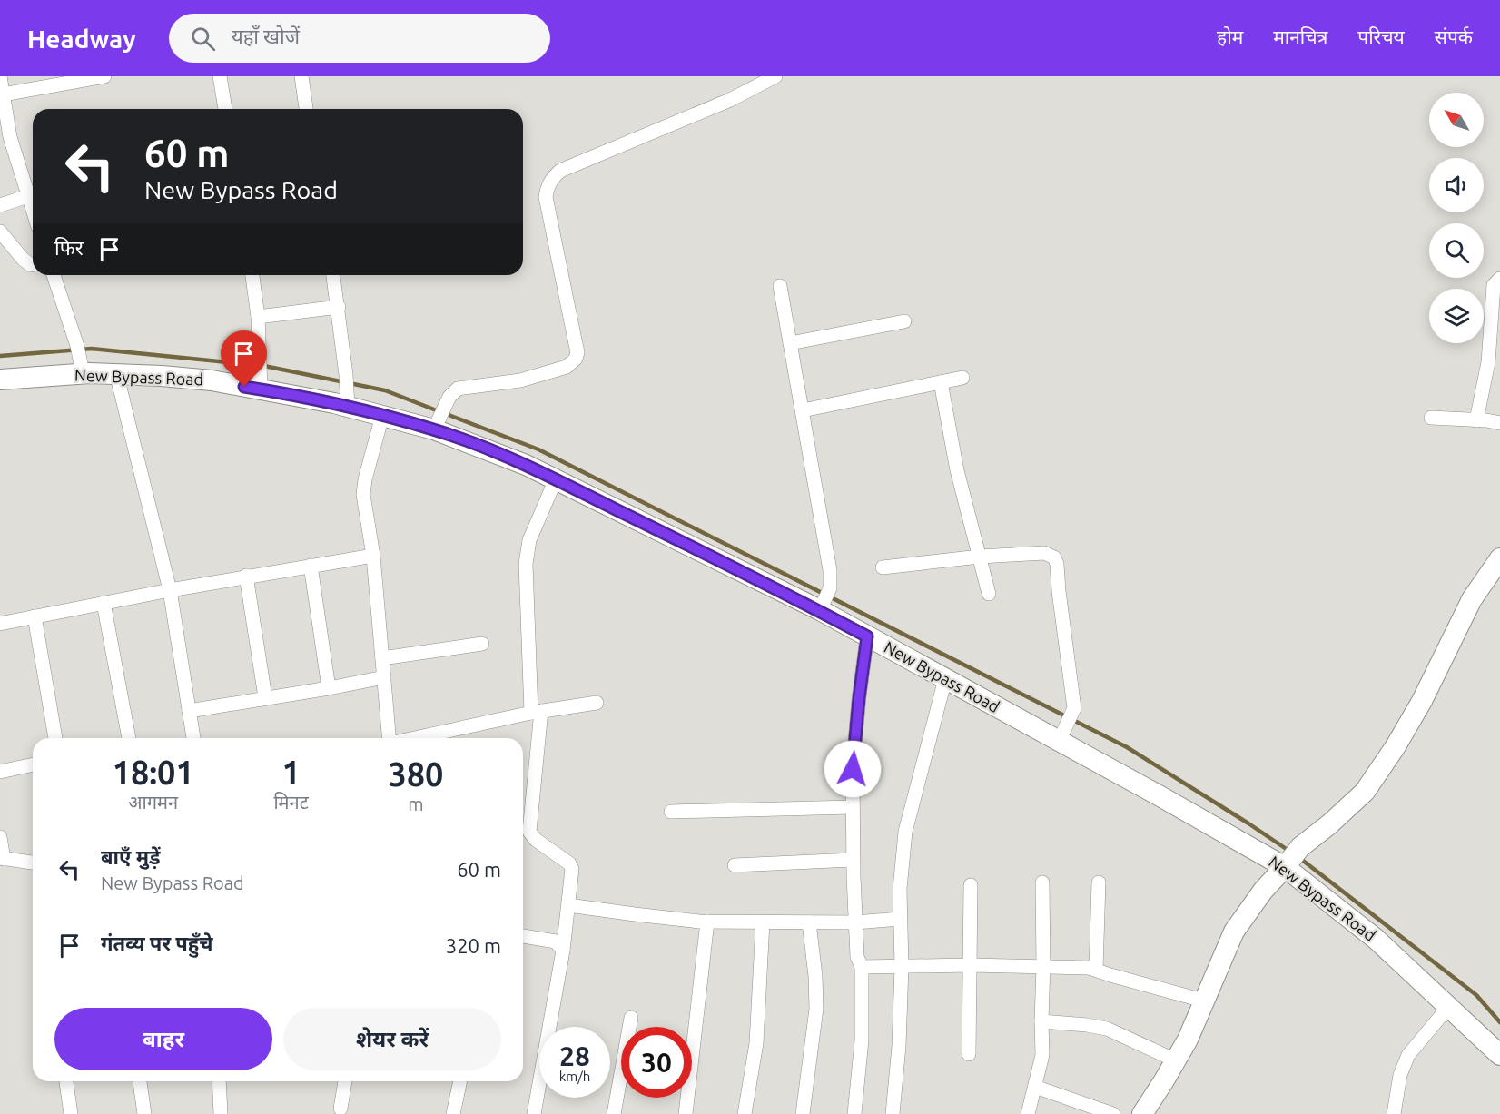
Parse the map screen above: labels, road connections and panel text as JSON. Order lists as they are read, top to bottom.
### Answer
{
  "streets": {
    "main road": ["New Bypass Road"]
  },
  "north": "top left",
  "page": {
    "header": "Headway",
    "search": "यहाँ खोजें",
    "nav": [
      "होम",
      "मानचित्र",
      "परिचय",
      "संपर्क"
    ],
    "turn": ["60 m", "New Bypass Road"],
    "then": "फिर",
    "eta": [
      "18:01",
      "आगमन",
      "1",
      "मिनट",
      "380",
      "m"
    ],
    "list": [
      {
        "name": "बाएँ मुड़ें",
        "note": "New Bypass Road",
        "value": "60 m"
      },
      {
        "name": "गंतव्य पर पहुँचे",
        "value": "320 m"
      }
    ],
    "buttons": ["बाहर", "शेयर करें"],
    "speed": "28 km/h",
    "limit": "30"
  }
}
